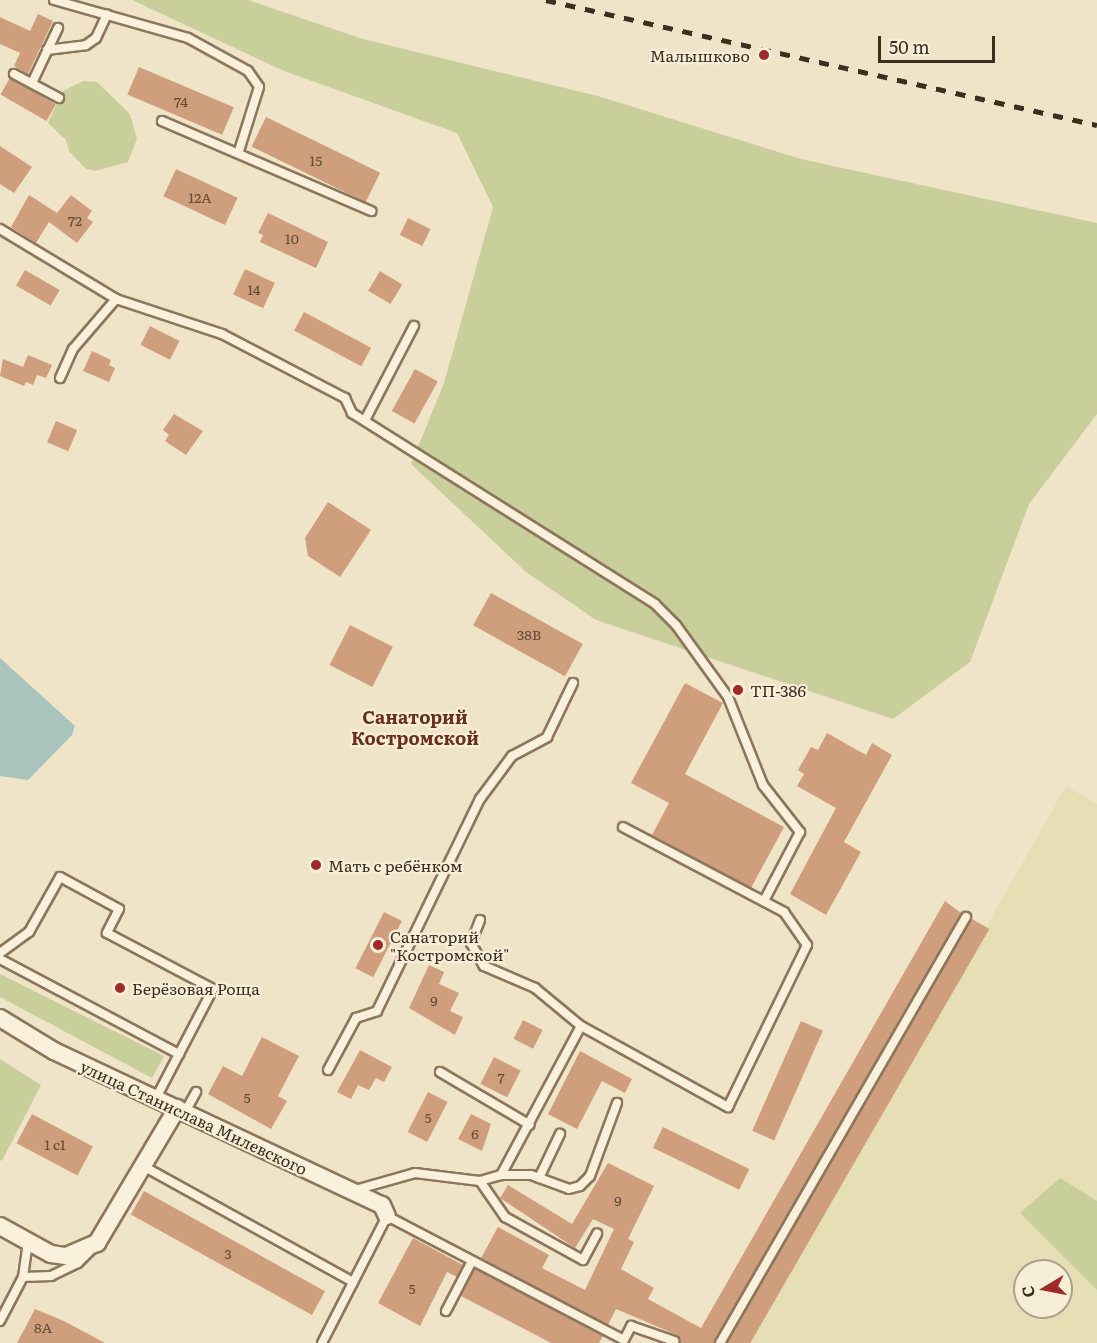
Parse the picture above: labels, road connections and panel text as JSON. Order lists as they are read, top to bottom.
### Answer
{
  "streets": {
    "street": ["улица Станислава Милевского"]
  },
  "districts": ["Санаторий Костромской"],
  "places": [
    "Малышково",
    "ТП-386",
    "Мать с ребёнком",
    "Санаторий \"Костромской\"",
    "Берёзовая Роща"
  ],
  "house_numbers": [
    "74",
    "15",
    "12А",
    "72",
    "10",
    "14",
    "38В",
    "9",
    "7",
    "5",
    "5",
    "6",
    "1 с1",
    "9",
    "3",
    "5",
    "8А"
  ],
  "scale_bar": "50 m",
  "north": "left"
}
